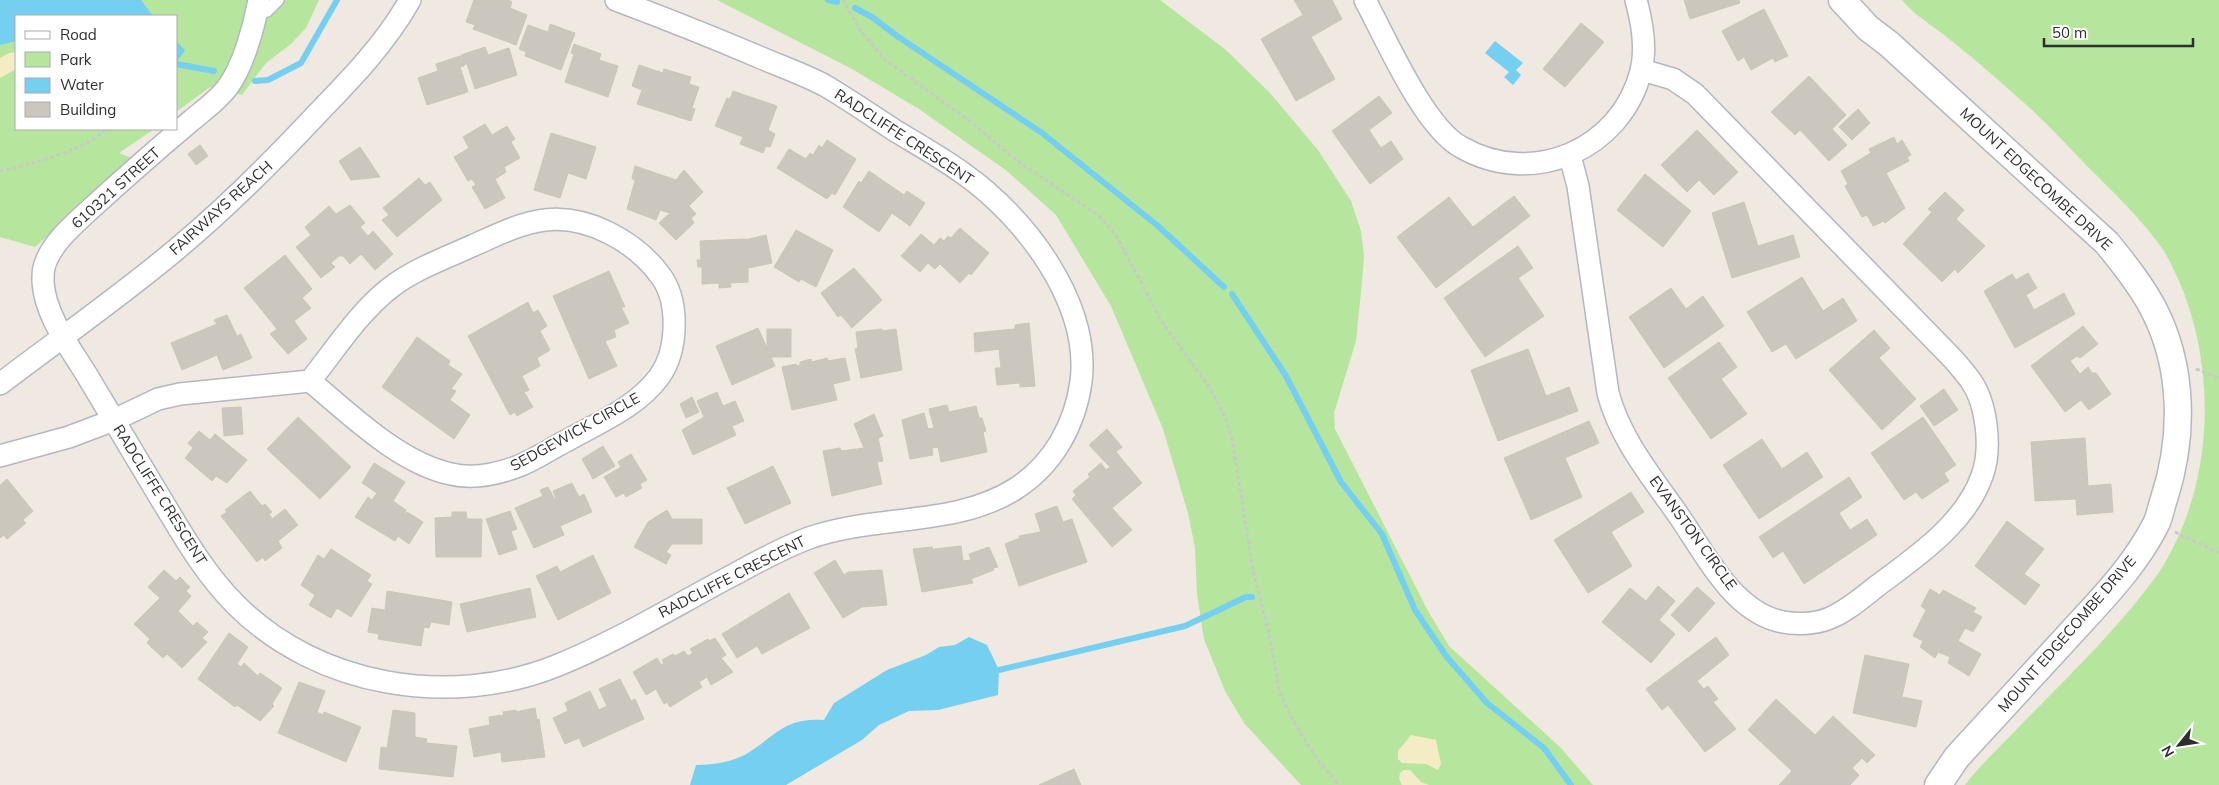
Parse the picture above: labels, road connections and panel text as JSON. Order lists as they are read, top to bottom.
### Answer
{
  "streets": {
    "street": [
      "RADCLIFFE CRESCENT",
      "MOUNT EDGECOMBE DRIVE",
      "610321 STREET",
      "FAIRWAYS REACH",
      "SEDGEWICK CIRCLE",
      "EVANSTON CIRCLE"
    ]
  },
  "crossings": [
    ["RADCLIFFE CRESCENT", "610321 STREET"],
    ["RADCLIFFE CRESCENT", "FAIRWAYS REACH"],
    ["610321 STREET", "FAIRWAYS REACH"]
  ],
  "legend": [
    "Road",
    "Park",
    "Water",
    "Building"
  ],
  "scale_bar": "50 m",
  "north": "bottom left"
}
